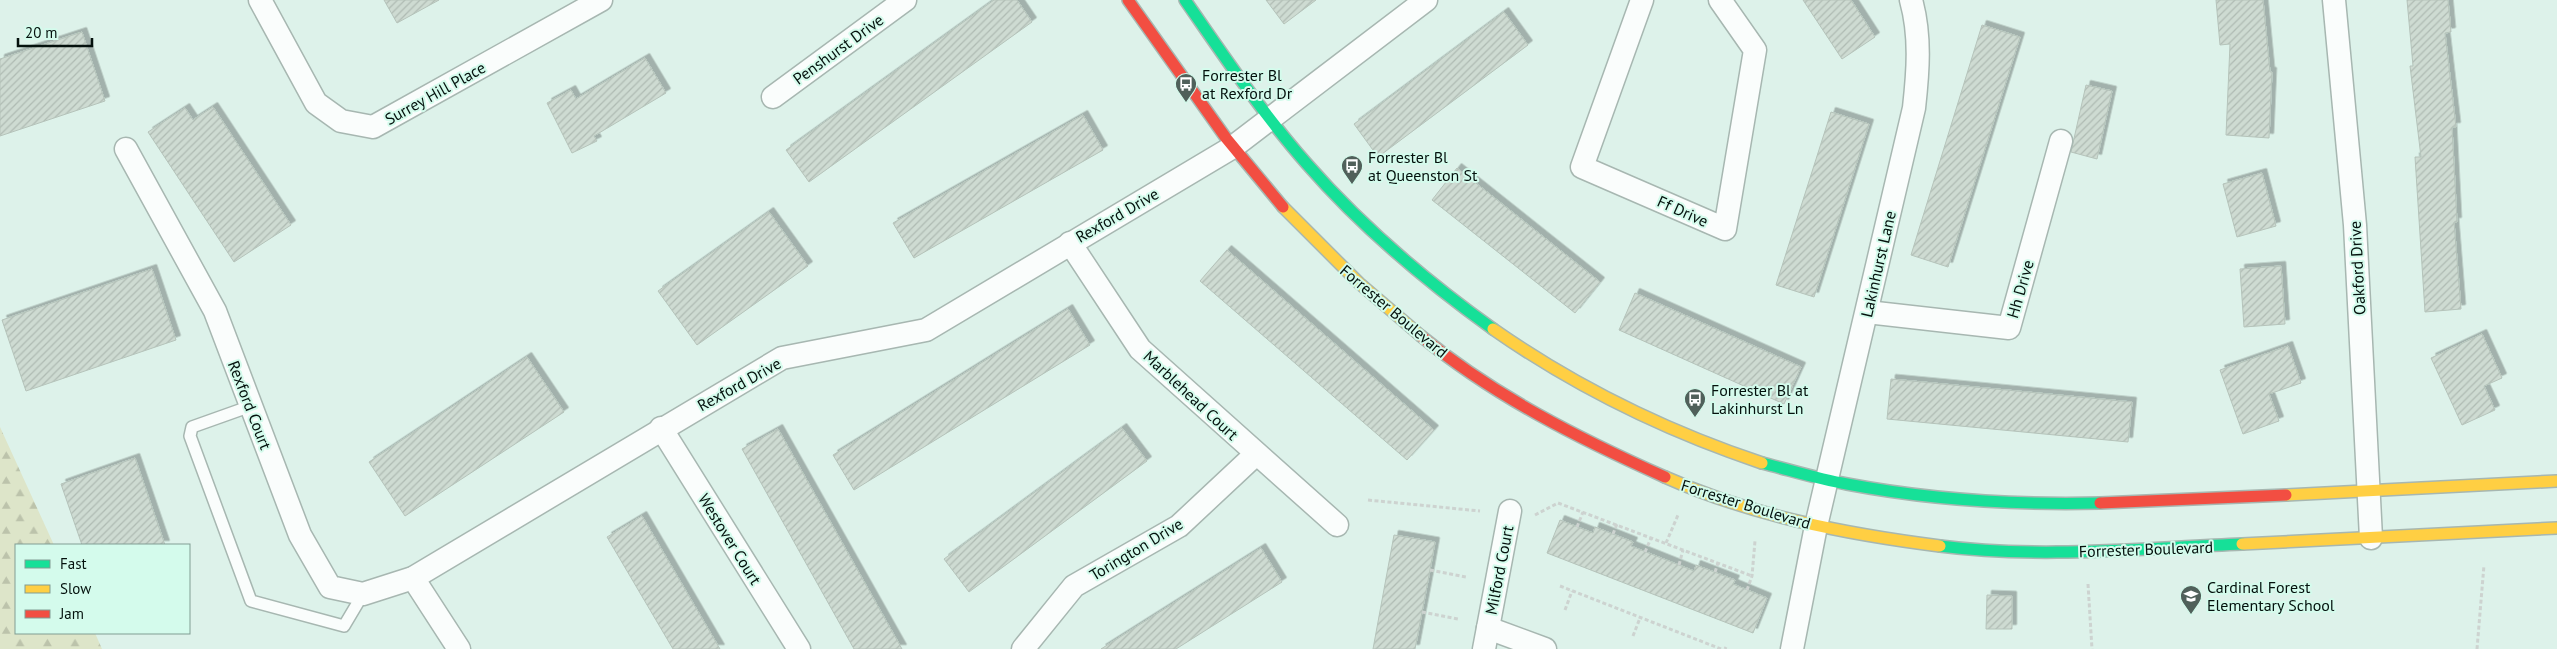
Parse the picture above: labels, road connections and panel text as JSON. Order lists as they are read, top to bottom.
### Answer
{
  "streets": {
    "street": [
      "Penshurst Drive",
      "Surrey Hill Place",
      "Ff Drive",
      "Rexford Drive",
      "Lakinhurst Lane",
      "Oakford Drive",
      "Hh Drive",
      "Forrester Boulevard",
      "Marblehead Court",
      "Rexford Court",
      "Westover Court",
      "Torington Drive",
      "Milford Court"
    ]
  },
  "crossings": [
    ["Rexford Drive", "Forrester Boulevard"],
    ["Rexford Drive", "Marblehead Court"],
    ["Rexford Drive", "Rexford Court"],
    ["Rexford Drive", "Westover Court"],
    ["Lakinhurst Lane", "Hh Drive"],
    ["Lakinhurst Lane", "Forrester Boulevard"],
    ["Oakford Drive", "Forrester Boulevard"],
    ["Marblehead Court", "Torington Drive"]
  ],
  "places": {
    "bus stop": ["Forrester Bl at Rexford Dr", "Forrester Bl at Queenston St", "Forrester Bl at Lakinhurst Ln"],
    "school or university": ["Cardinal Forest Elementary School"]
  },
  "legend": ["Fast", "Slow", "Jam"],
  "scale_bar": "20 m"
}
